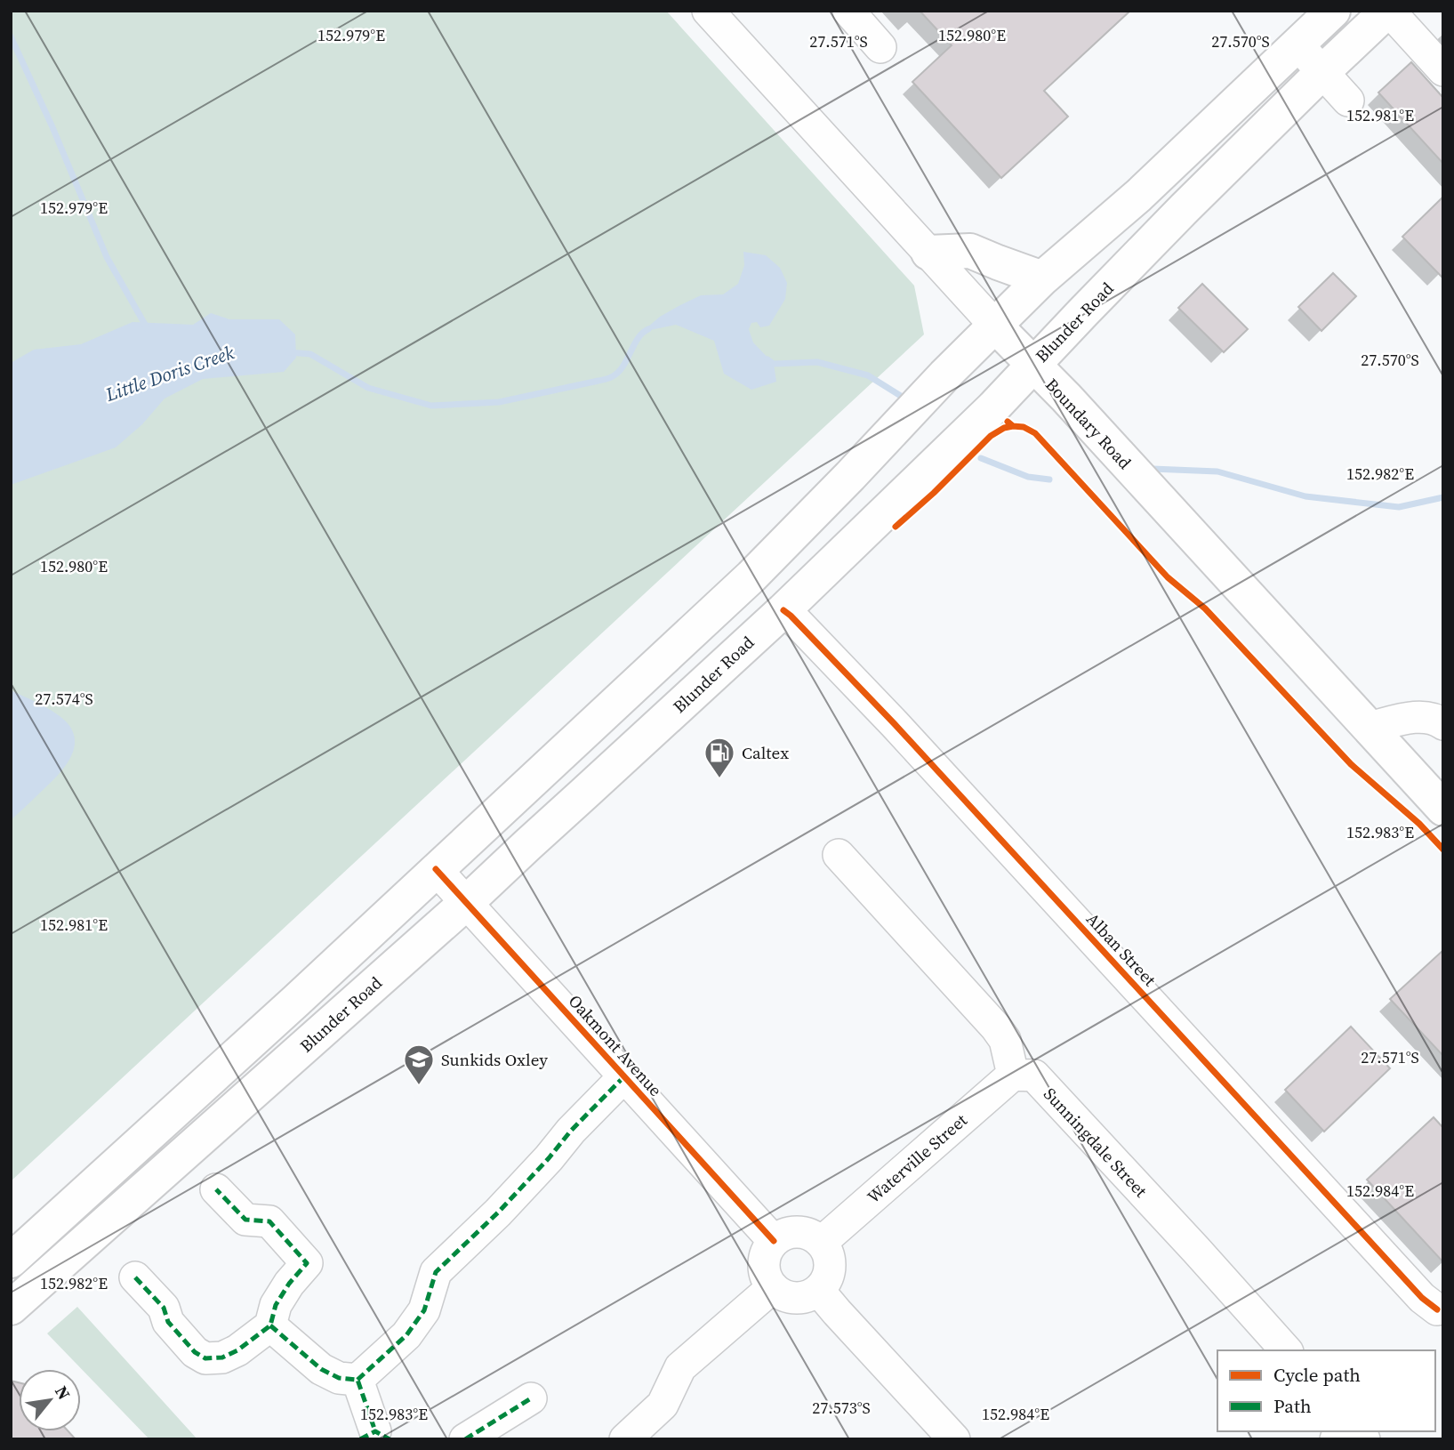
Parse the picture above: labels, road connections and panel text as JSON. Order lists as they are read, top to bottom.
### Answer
{
  "streets": {
    "main road": ["Blunder Road", "Boundary Road"],
    "street": [
      "Alban Street",
      "Oakmont Avenue",
      "Sunningdale Street",
      "Waterville Street"
    ]
  },
  "crossings": [
    ["Blunder Road", "Boundary Road"],
    ["Blunder Road", "Alban Street"],
    ["Blunder Road", "Oakmont Avenue"],
    ["Oakmont Avenue", "Waterville Street"],
    ["Sunningdale Street", "Waterville Street"]
  ],
  "water": ["Little Doris Creek"],
  "places": {
    "fuel station": ["Caltex"],
    "school or university": ["Sunkids Oxley"]
  },
  "legend": ["Cycle path", "Path"],
  "north": "top right",
  "coordinates": [
    "152.979°E",
    "152.980°E",
    "27.570°S",
    "27.571°S",
    "152.981°E",
    "152.982°E",
    "27.574°S",
    "152.983°E",
    "152.984°E",
    "27.573°S"
  ]
}
